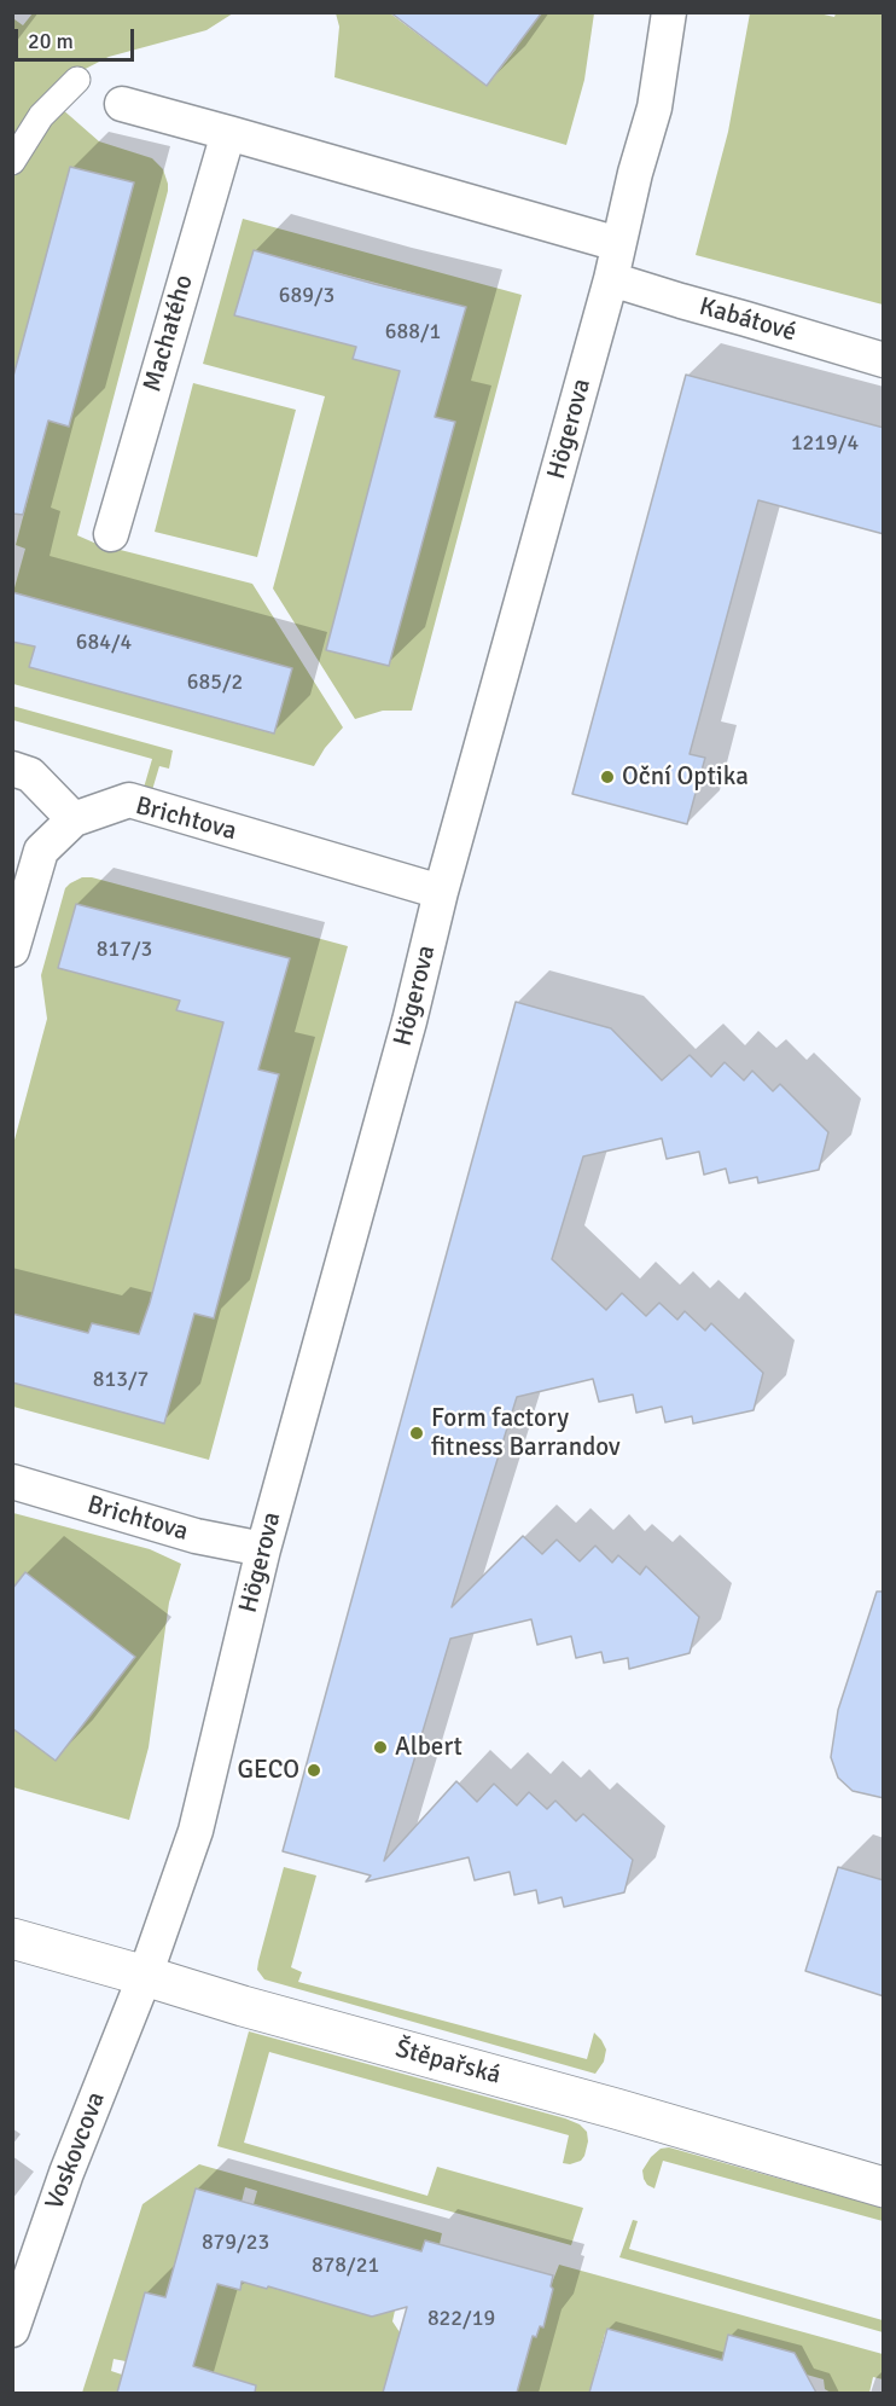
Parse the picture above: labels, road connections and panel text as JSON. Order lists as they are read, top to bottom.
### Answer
{
  "streets": {
    "street": [
      "Kabátové",
      "Machatého",
      "Högerova",
      "Brichtova",
      "Štěpařská",
      "Voskovcova"
    ]
  },
  "crossings": [
    ["Kabátové", "Högerova"],
    ["Högerova", "Brichtova"],
    ["Högerova", "Štěpařská"],
    ["Högerova", "Voskovcova"],
    ["Štěpařská", "Voskovcova"]
  ],
  "places": [
    "Oční Optika",
    "Form factory fitness Barrandov",
    "Albert",
    "GECO"
  ],
  "house_numbers": [
    "689/3",
    "688/1",
    "1219/4",
    "684/4",
    "685/2",
    "817/3",
    "813/7",
    "879/23",
    "878/21",
    "822/19"
  ],
  "scale_bar": "20 m"
}
